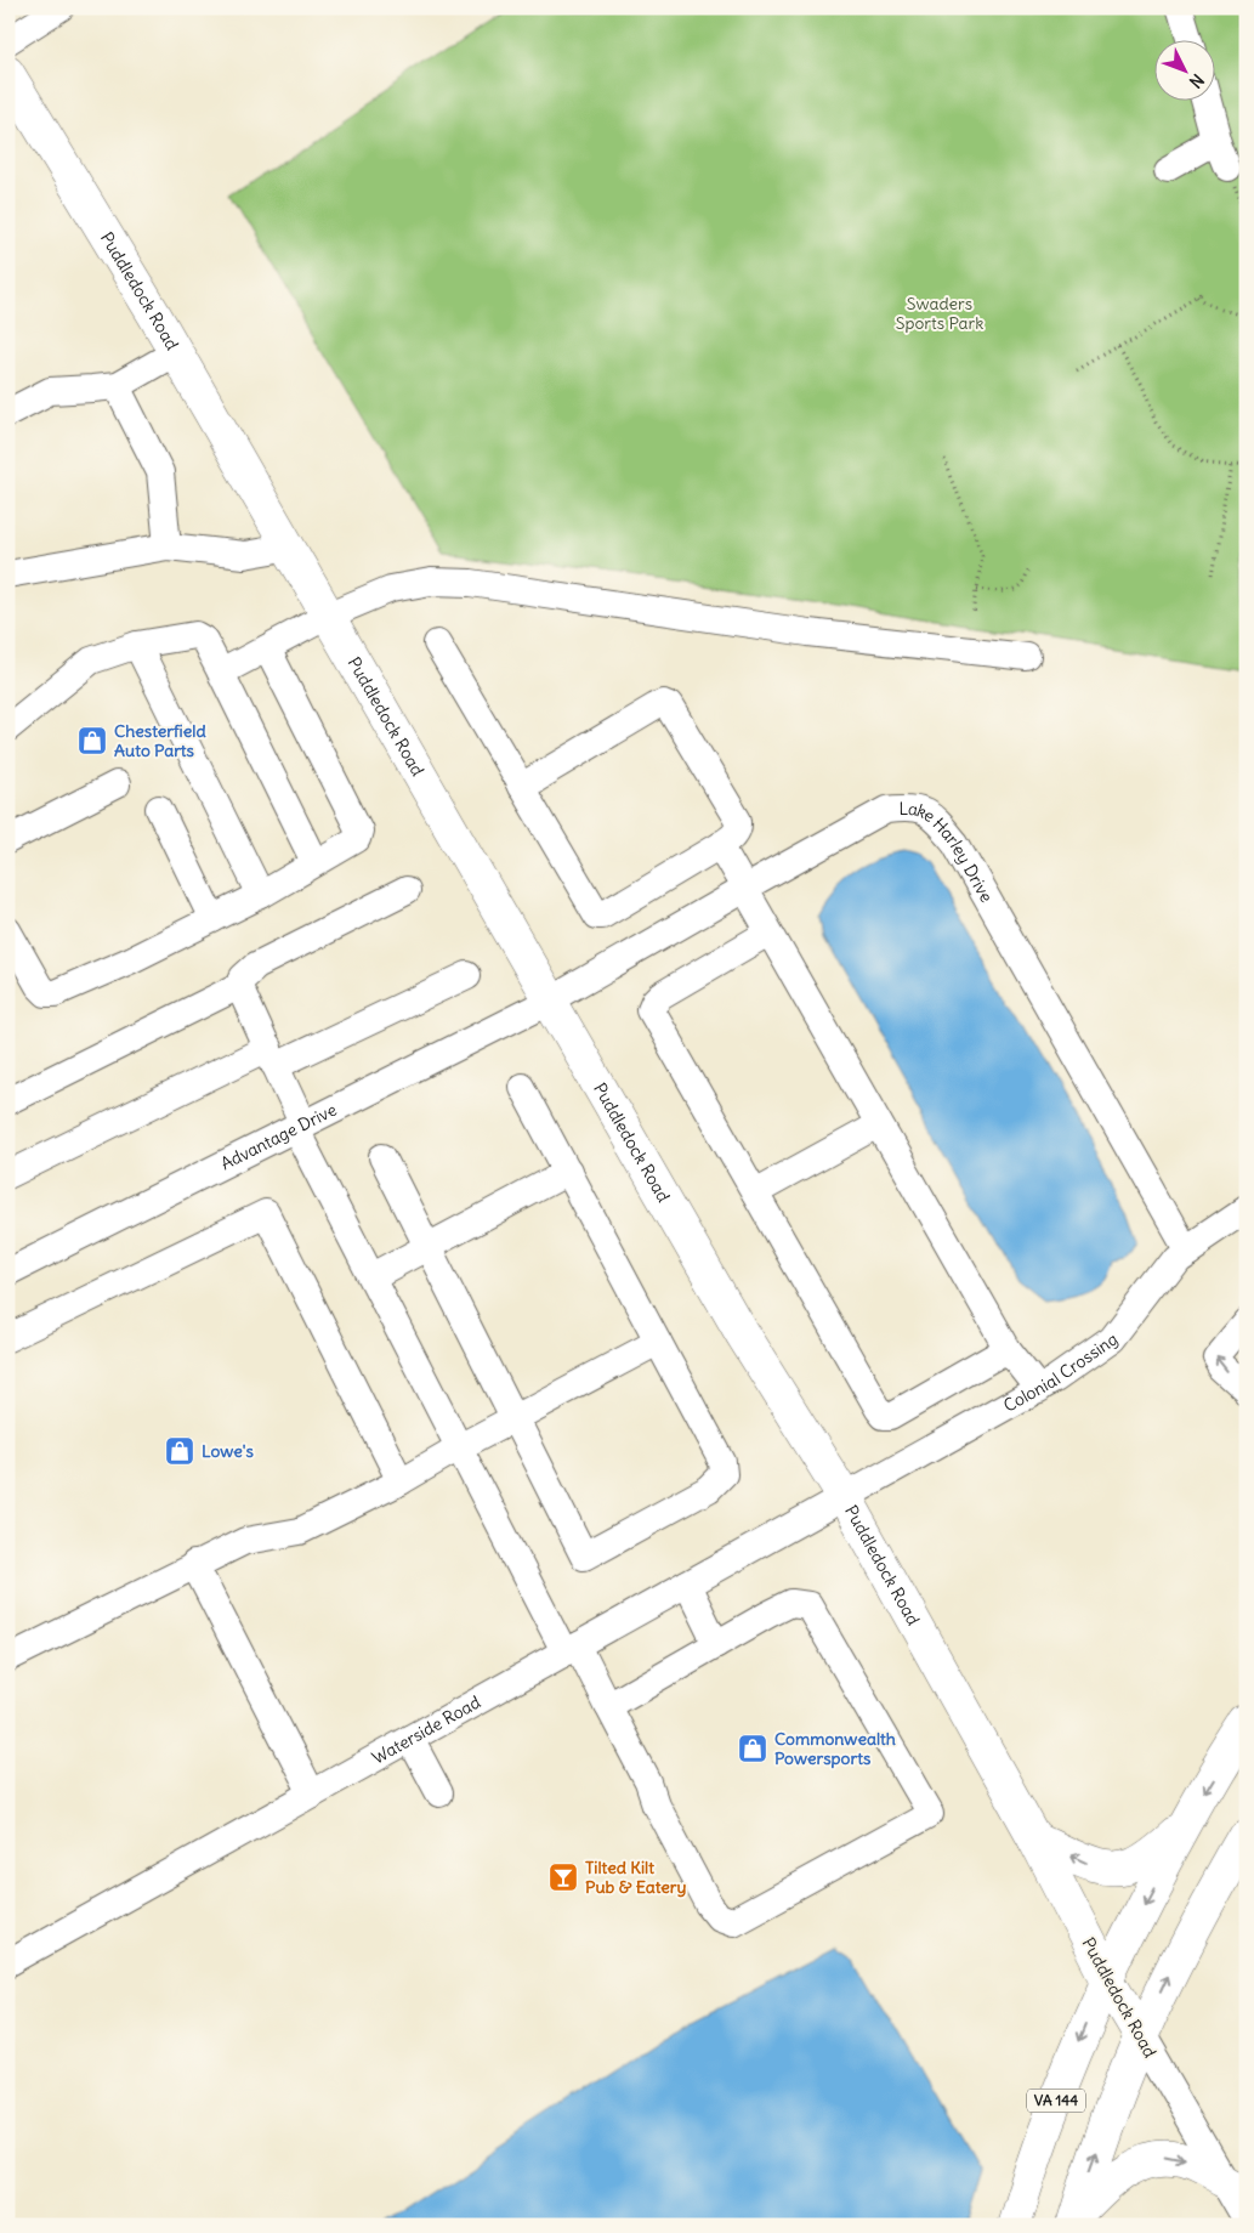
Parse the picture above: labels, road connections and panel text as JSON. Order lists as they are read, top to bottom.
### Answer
{
  "streets": {
    "main road": ["Puddledock Road", "VA 144"],
    "street": [
      "Lake Harley Drive",
      "Advantage Drive",
      "Colonial Crossing",
      "Waterside Road"
    ]
  },
  "crossings": [
    ["Puddledock Road", "Lake Harley Drive"],
    ["Puddledock Road", "Advantage Drive"],
    ["Puddledock Road", "Colonial Crossing"],
    ["Puddledock Road", "Waterside Road"],
    ["Puddledock Road", "VA 144"],
    ["Lake Harley Drive", "Advantage Drive"],
    ["Lake Harley Drive", "Colonial Crossing"],
    ["Colonial Crossing", "Waterside Road"]
  ],
  "parks": ["Swaders Sports Park"],
  "places": {
    "shop": ["Chesterfield Auto Parts", "Lowe's", "Commonwealth Powersports"],
    "bar": ["Tilted Kilt Pub & Eatery"]
  },
  "north": "bottom right"
}
